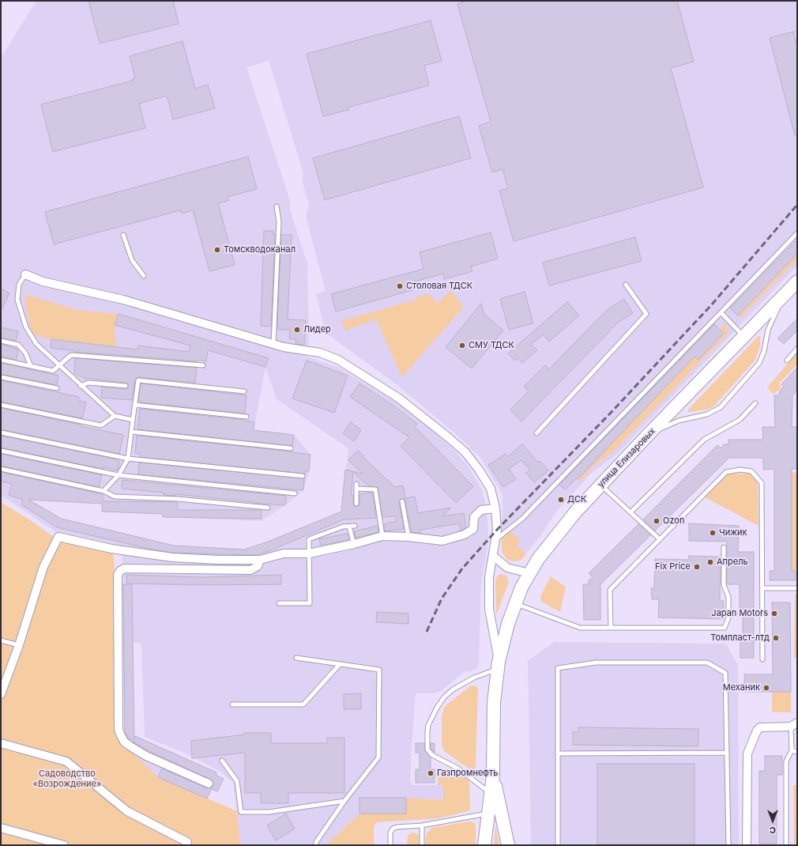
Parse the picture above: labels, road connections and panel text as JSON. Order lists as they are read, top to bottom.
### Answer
{
  "streets": {
    "main road": ["улица Елизаровых"]
  },
  "parks": ["Садоводство «Возрождение»"],
  "places": [
    "Томскводоканал",
    "Столовая ТДСК",
    "Лидер",
    "СМУ ТДСК",
    "ДСК",
    "Ozon",
    "Чижик",
    "Апрель",
    "Fix Price",
    "Japan Motors",
    "Томпласт-лтд",
    "Механик",
    "Газпромнефть"
  ],
  "north": "bottom"
}
